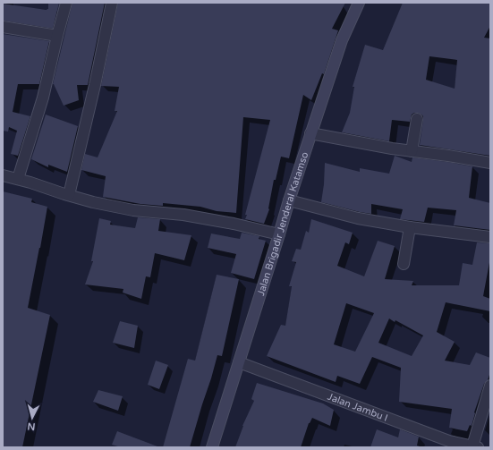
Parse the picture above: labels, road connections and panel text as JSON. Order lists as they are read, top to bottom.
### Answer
{
  "streets": {
    "main road": ["Jalan Brigadir Jenderal Katamso"],
    "street": ["Jalan Jambu I"]
  },
  "crossings": [
    ["Jalan Brigadir Jenderal Katamso", "Jalan Jambu I"]
  ],
  "north": "bottom"
}
